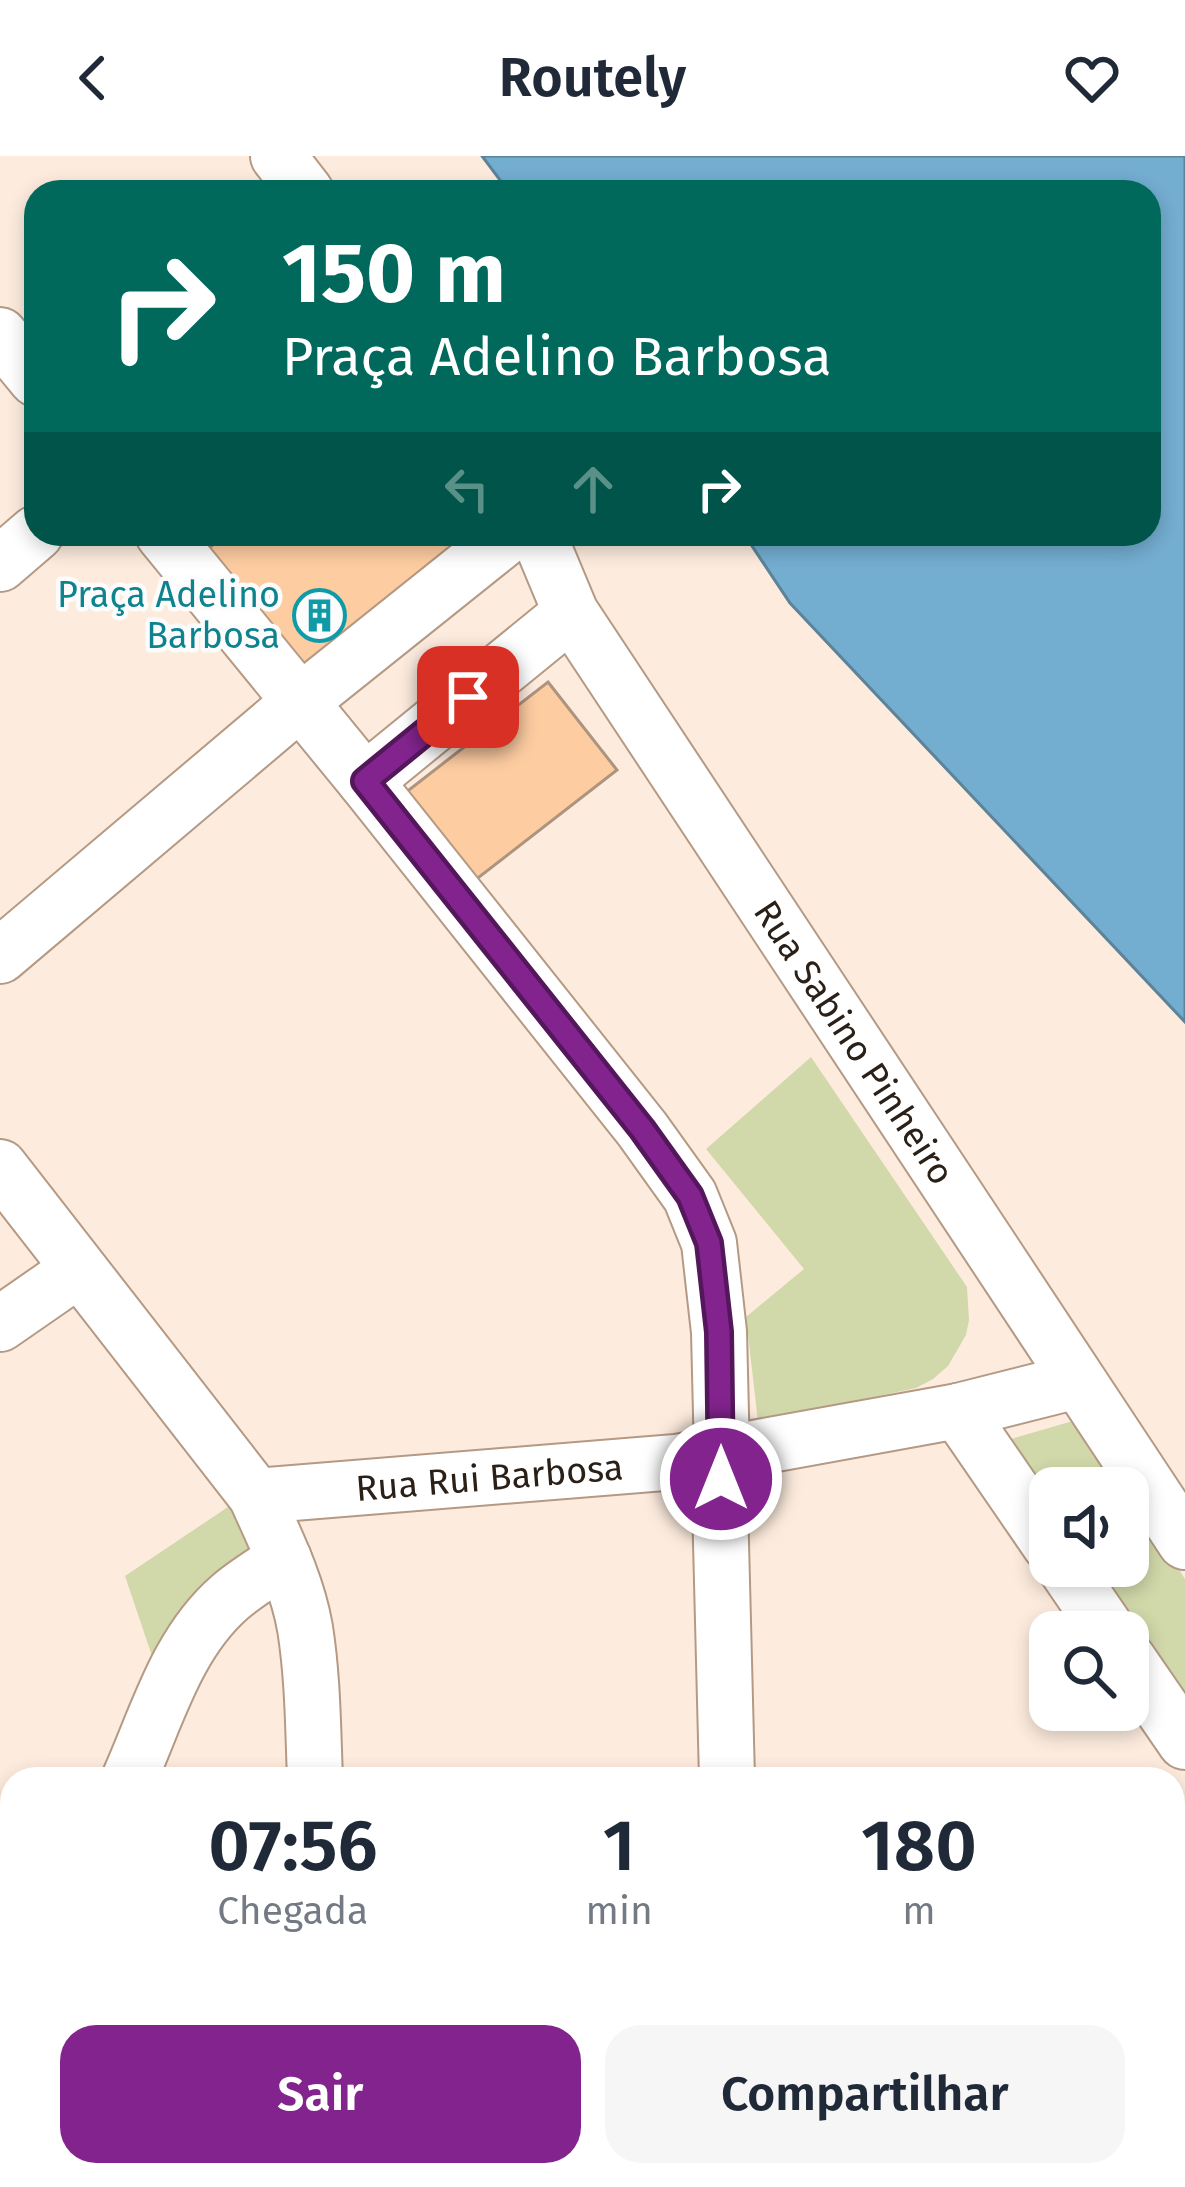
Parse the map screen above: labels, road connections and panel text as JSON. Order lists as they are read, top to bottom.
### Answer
{
  "streets": {
    "street": ["Rua Sabino Pinheiro", "Rua Rui Barbosa"]
  },
  "crossings": [
    ["Rua Sabino Pinheiro", "Rua Rui Barbosa"]
  ],
  "places": {
    "building": ["Praça Adelino Barbosa"]
  },
  "page": {
    "header": "Routely",
    "turn": ["150 m", "Praça Adelino Barbosa"],
    "eta": [
      "07:56",
      "Chegada",
      "1",
      "min",
      "180",
      "m"
    ],
    "buttons": ["Sair", "Compartilhar"]
  }
}
